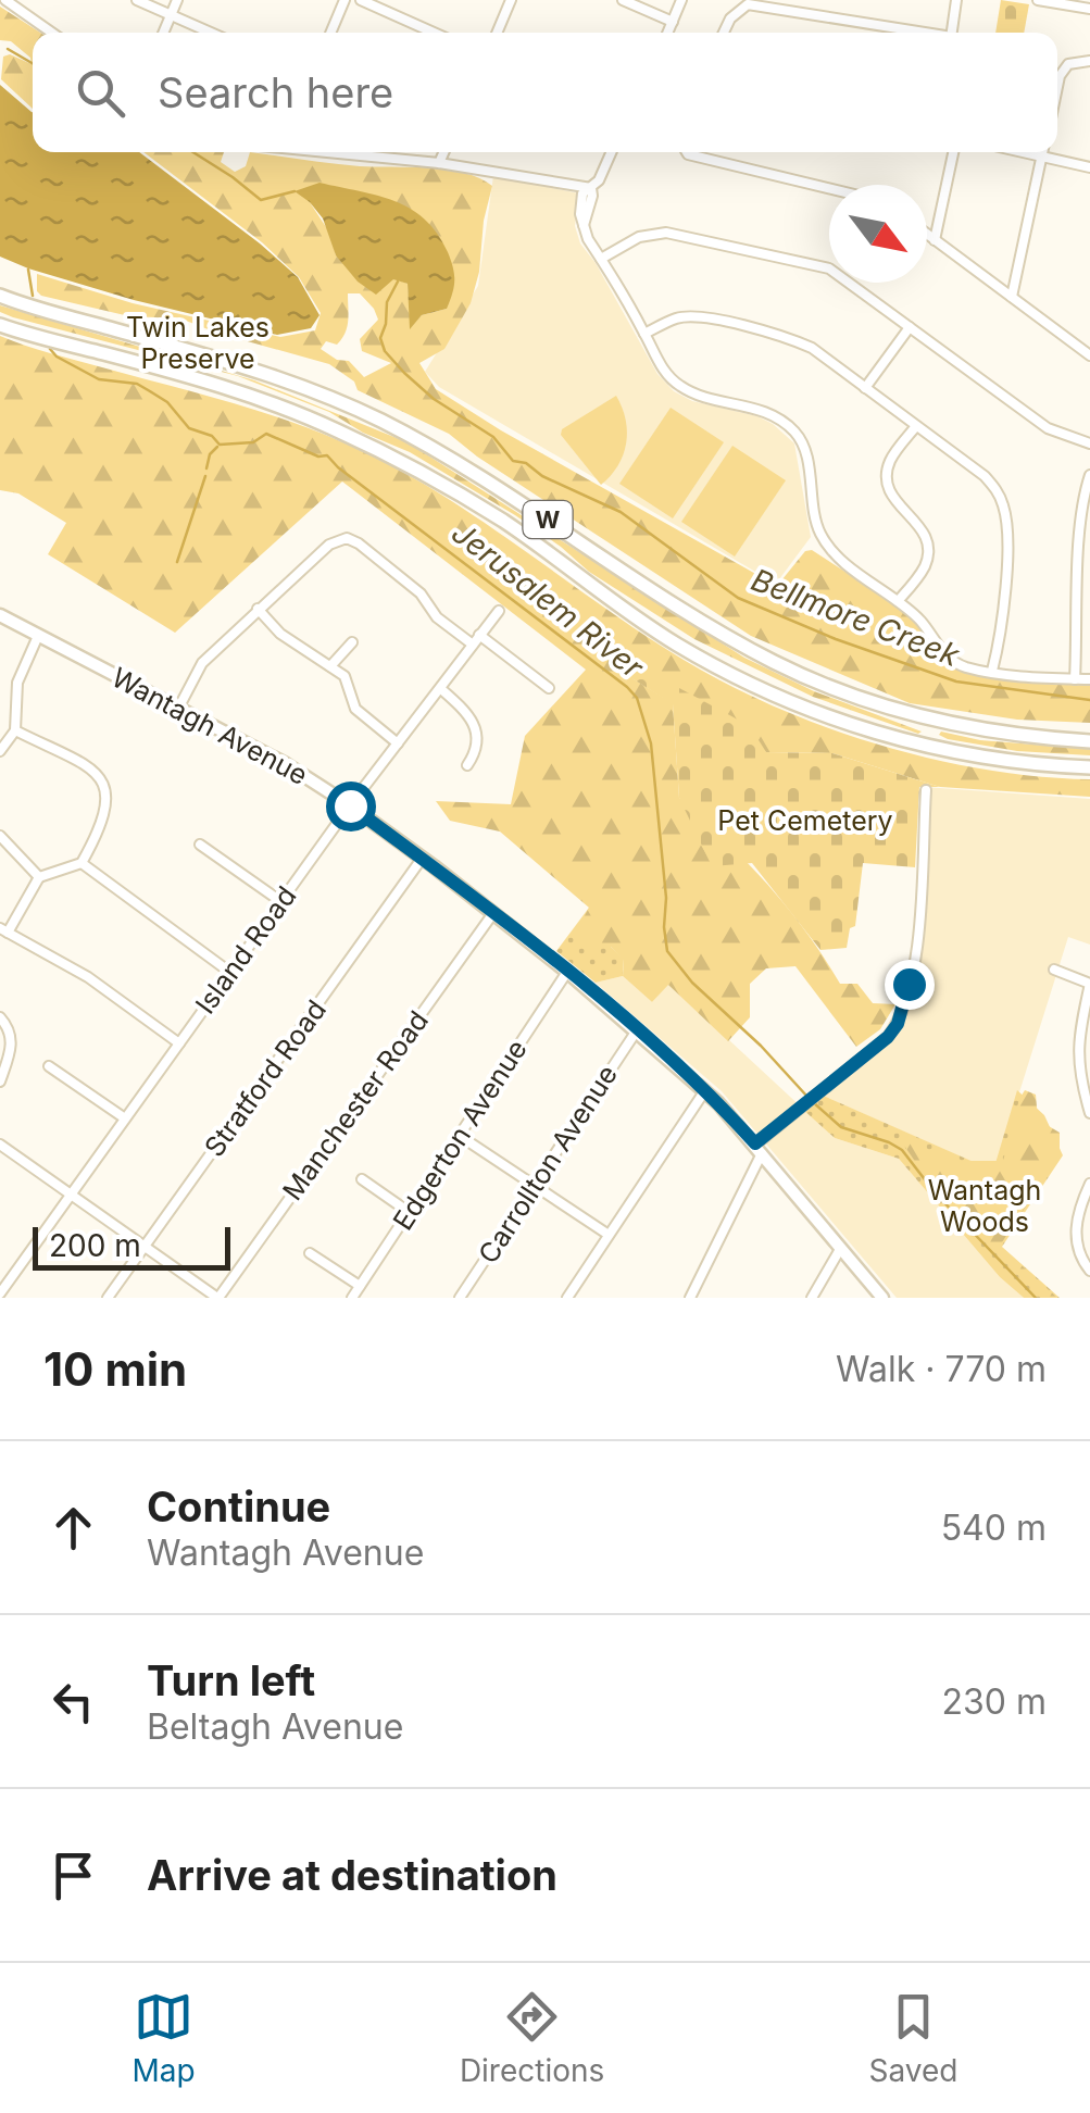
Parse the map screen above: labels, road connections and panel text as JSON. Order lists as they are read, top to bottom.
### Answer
{
  "streets": {
    "highway": ["W"],
    "main road": ["Wantagh Avenue"],
    "street": [
      "Island Road",
      "Stratford Road",
      "Manchester Road",
      "Edgerton Avenue",
      "Carrollton Avenue"
    ]
  },
  "crossings": [
    ["Wantagh Avenue", "Island Road"],
    ["Wantagh Avenue", "Stratford Road"],
    ["Wantagh Avenue", "Manchester Road"],
    ["Wantagh Avenue", "Edgerton Avenue"],
    ["Wantagh Avenue", "Carrollton Avenue"]
  ],
  "water": ["Jerusalem River", "Bellmore Creek"],
  "parks": ["Twin Lakes Preserve", "Pet Cemetery", "Wantagh Woods"],
  "scale_bar": "200 m",
  "north": "bottom right",
  "page": {
    "search": "Search here",
    "scale": "200 m",
    "heading": ["10 min", "Walk · 770 m"],
    "list": [
      ["Continue", "Wantagh Avenue", "540 m"],
      ["Turn left", "Beltagh Avenue", "230 m"],
      "Arrive at destination"
    ],
    "nav": ["Map", "Directions", "Saved"]
  }
}
